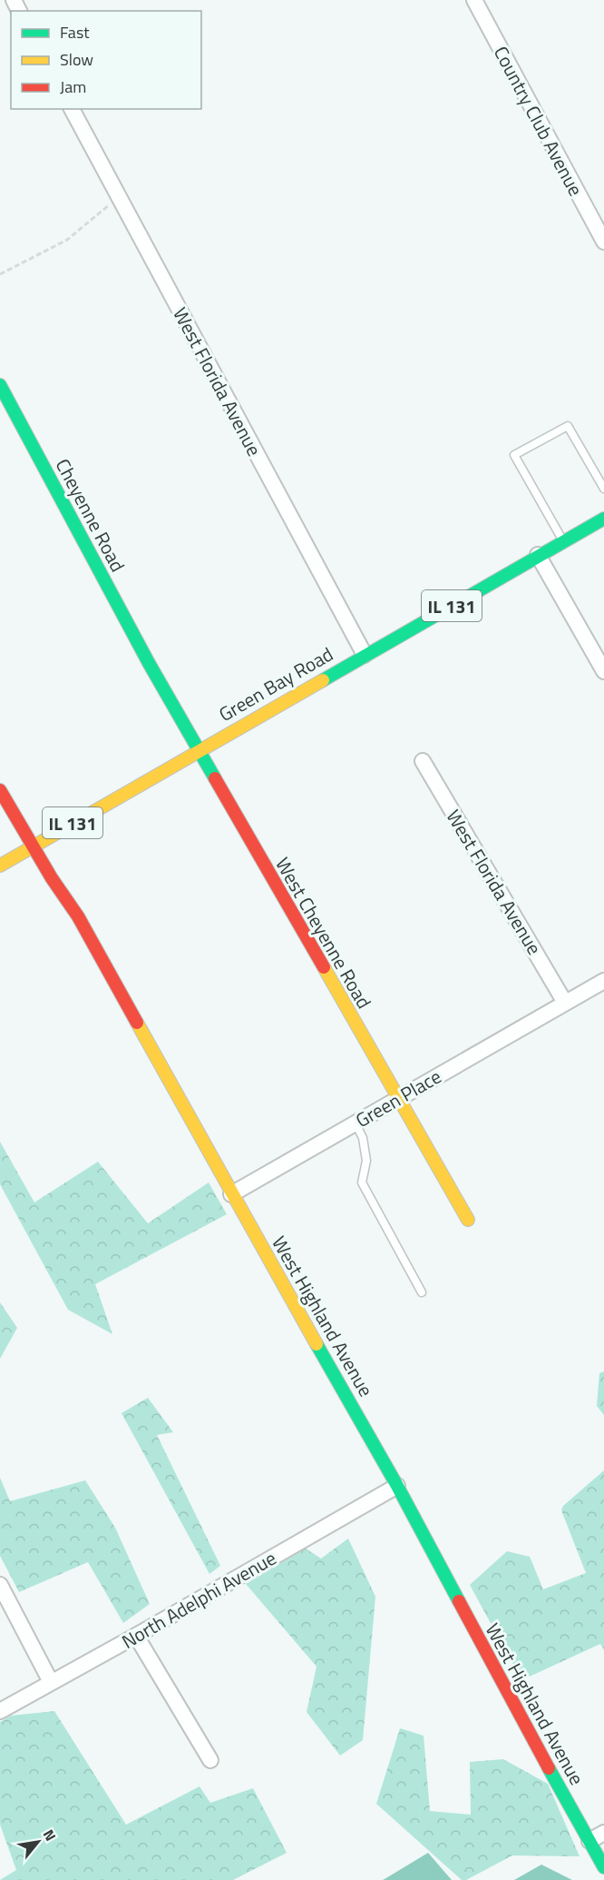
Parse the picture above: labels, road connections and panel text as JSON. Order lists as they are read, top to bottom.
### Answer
{
  "streets": {
    "street": [
      "Country Club Avenue",
      "West Florida Avenue",
      "Cheyenne Road",
      "IL 131",
      "Green Bay Road",
      "West Cheyenne Road",
      "Green Place",
      "West Highland Avenue",
      "North Adelphi Avenue"
    ]
  },
  "crossings": [
    ["West Florida Avenue", "Green Bay Road"],
    ["West Florida Avenue", "Green Place"],
    ["Cheyenne Road", "West Cheyenne Road"],
    ["IL 131", "Green Bay Road"],
    ["IL 131", "West Highland Avenue"],
    ["Green Bay Road", "West Cheyenne Road"],
    ["Green Bay Road", "West Highland Avenue"],
    ["West Cheyenne Road", "Green Place"],
    ["Green Place", "West Highland Avenue"],
    ["West Highland Avenue", "North Adelphi Avenue"]
  ],
  "legend": ["Fast", "Slow", "Jam"],
  "north": "top right"
}
